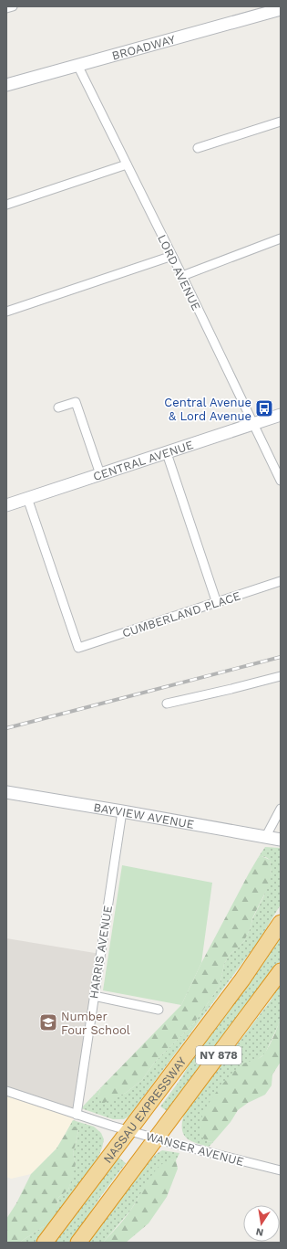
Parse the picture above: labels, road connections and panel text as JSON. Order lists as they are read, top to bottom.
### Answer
{
  "streets": {
    "highway": ["NY 878", "NASSAU EXPRESSWAY"],
    "street": [
      "BROADWAY",
      "LORD AVENUE",
      "CENTRAL AVENUE",
      "CUMBERLAND PLACE",
      "BAYVIEW AVENUE",
      "HARRIS AVENUE",
      "WANSER AVENUE"
    ]
  },
  "crossings": [
    ["BROADWAY", "LORD AVENUE"],
    ["LORD AVENUE", "CENTRAL AVENUE"],
    ["CENTRAL AVENUE", "CUMBERLAND PLACE"],
    ["BAYVIEW AVENUE", "HARRIS AVENUE"],
    ["HARRIS AVENUE", "WANSER AVENUE"],
    ["NY 878", "WANSER AVENUE"],
    ["NASSAU EXPRESSWAY", "WANSER AVENUE"]
  ],
  "places": {
    "bus stop": ["Central Avenue & Lord Avenue"],
    "school or university": ["Number Four School"]
  },
  "north": "bottom"
}
